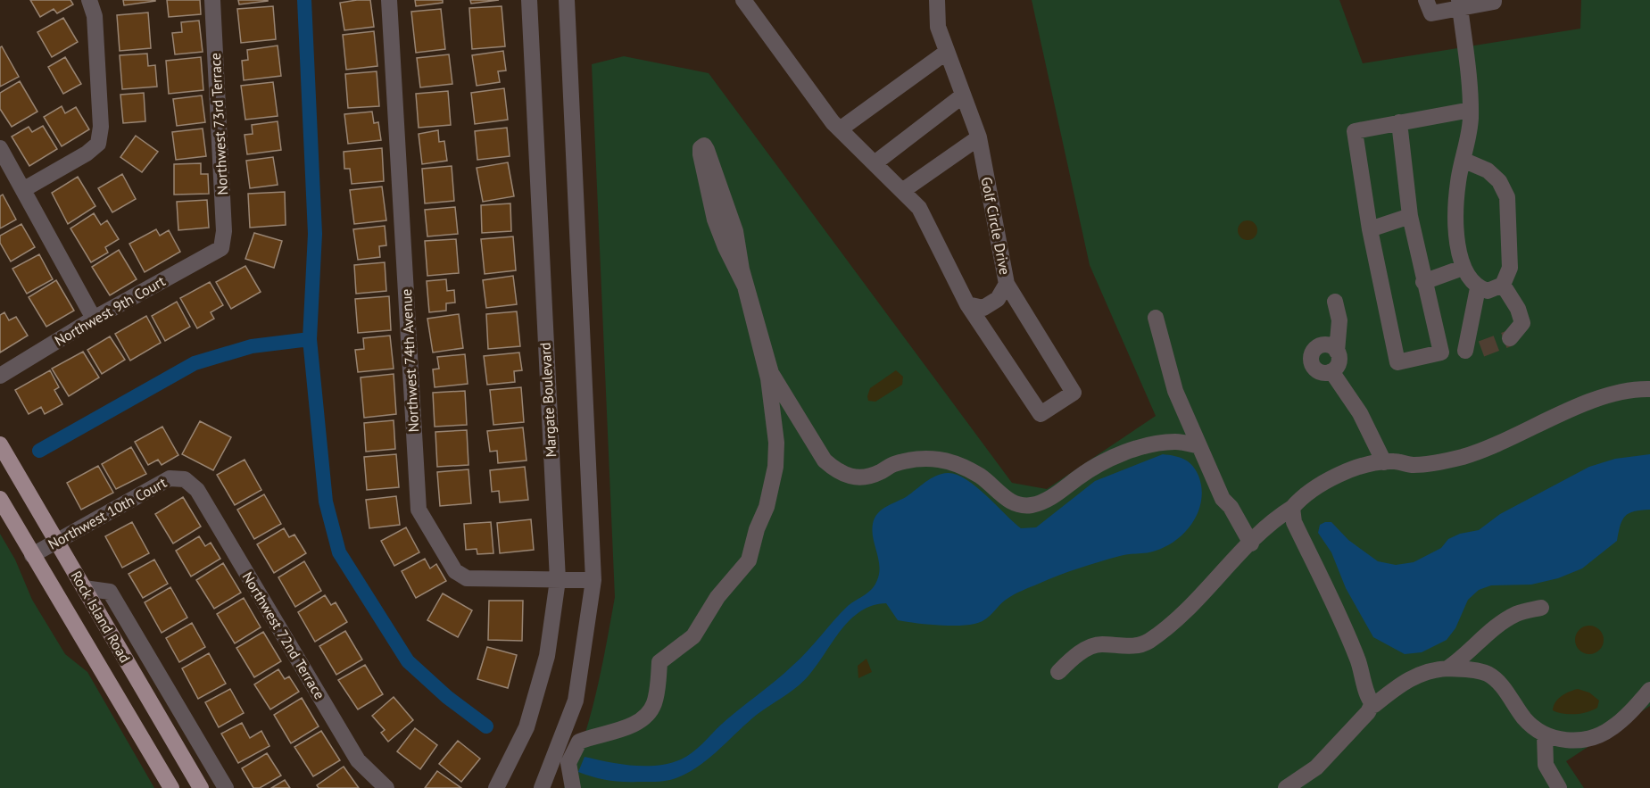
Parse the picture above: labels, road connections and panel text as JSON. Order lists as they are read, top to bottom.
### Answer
{
  "streets": {
    "main road": ["Rock Island Road"],
    "street": [
      "Northwest 73rd Terrace",
      "Golf Circle Drive",
      "Northwest 9th Court",
      "Northwest 74th Avenue",
      "Margate Boulevard",
      "Northwest 10th Court",
      "Northwest 72nd Terrace"
    ]
  },
  "crossings": [
    ["Northwest 73rd Terrace", "Northwest 9th Court"],
    ["Northwest 74th Avenue", "Margate Boulevard"],
    ["Northwest 10th Court", "Rock Island Road"],
    ["Northwest 10th Court", "Northwest 72nd Terrace"]
  ]
}
